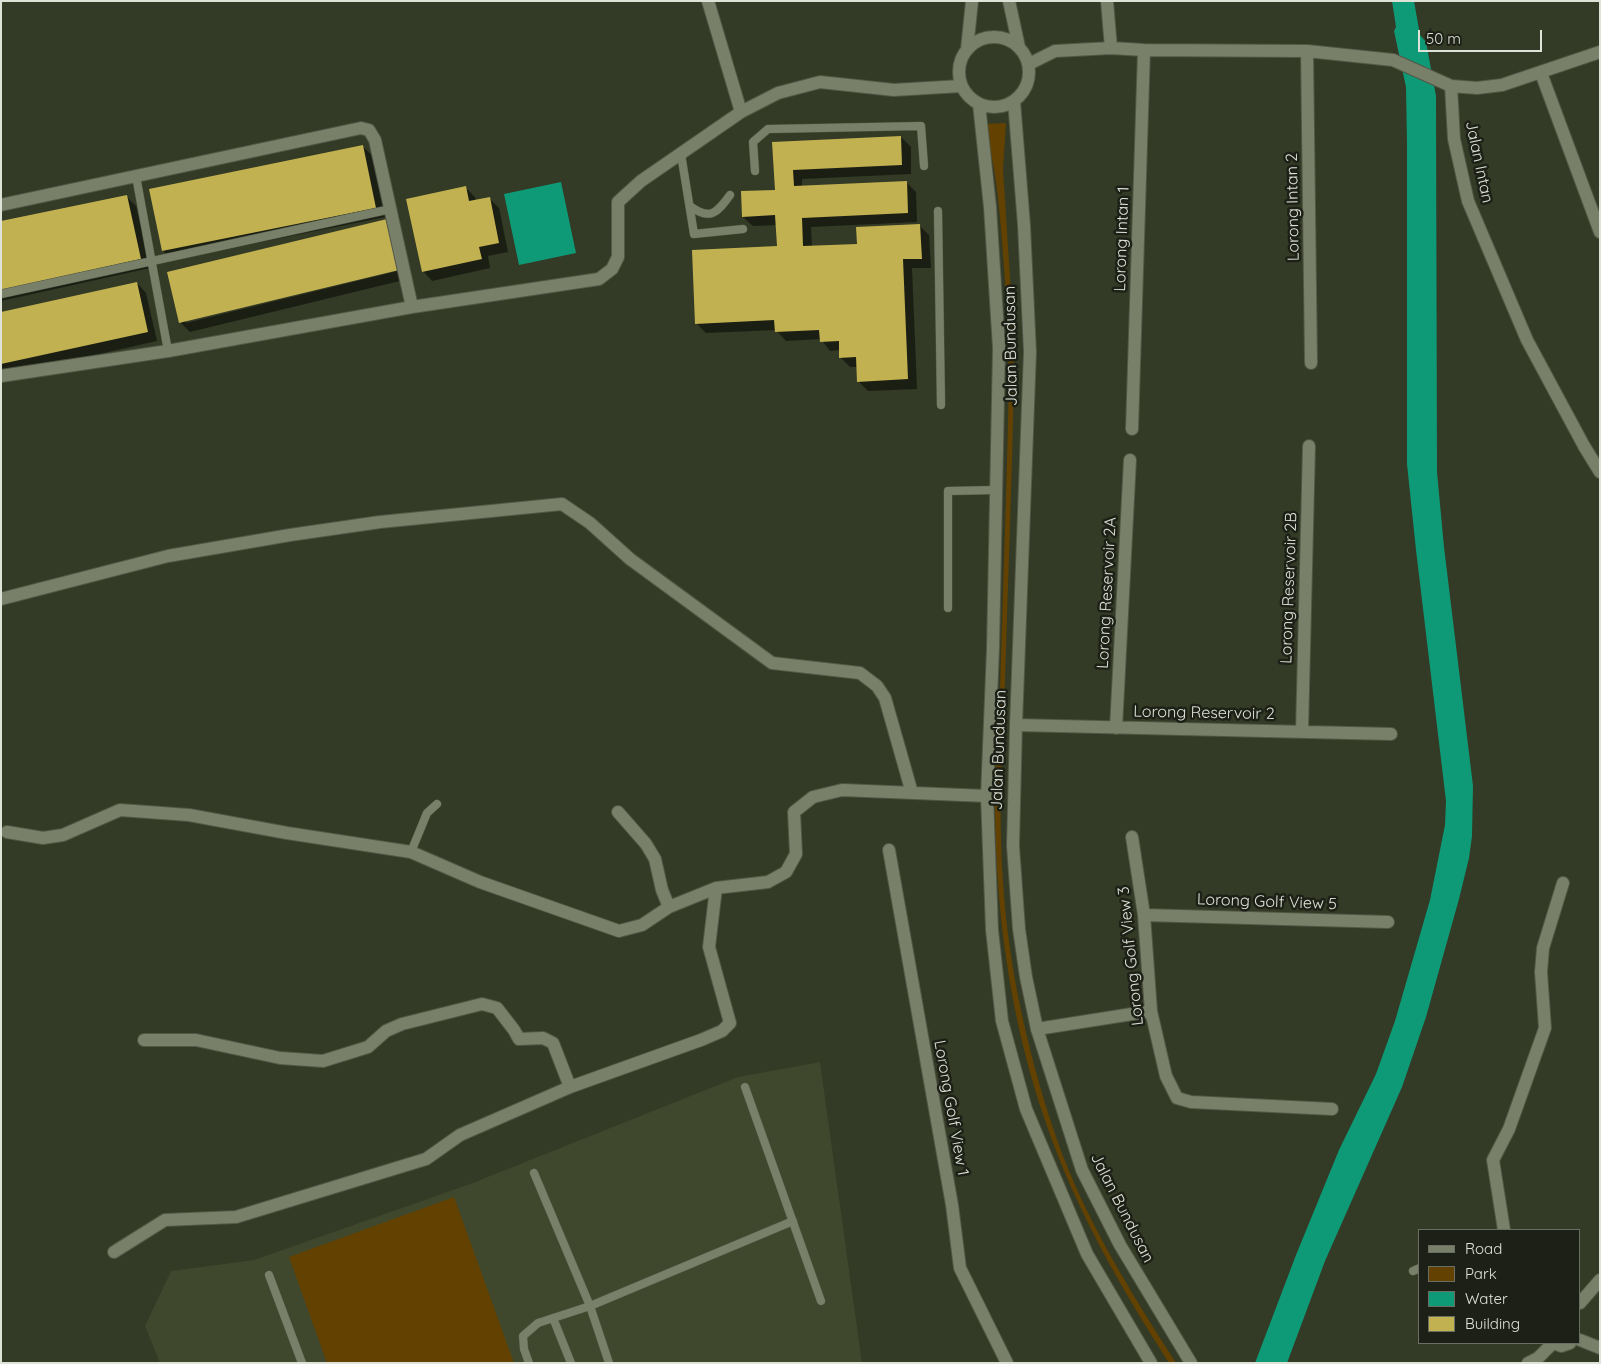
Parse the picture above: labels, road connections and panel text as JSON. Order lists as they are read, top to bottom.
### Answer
{
  "streets": {
    "street": [
      "Jalan Intan",
      "Lorong Intan 2",
      "Lorong Intan 1",
      "Jalan Bundusan",
      "Lorong Reservoir 2B",
      "Lorong Reservoir 2A",
      "Lorong Reservoir 2",
      "Lorong Golf View 5",
      "Lorong Golf View 3",
      "Lorong Golf View 1"
    ]
  },
  "crossings": [
    ["Jalan Bundusan", "Lorong Reservoir 2"],
    ["Lorong Reservoir 2B", "Lorong Reservoir 2"],
    ["Lorong Reservoir 2A", "Lorong Reservoir 2"],
    ["Lorong Golf View 5", "Lorong Golf View 3"]
  ],
  "legend": [
    "Road",
    "Park",
    "Water",
    "Building"
  ],
  "scale_bar": "50 m"
}
